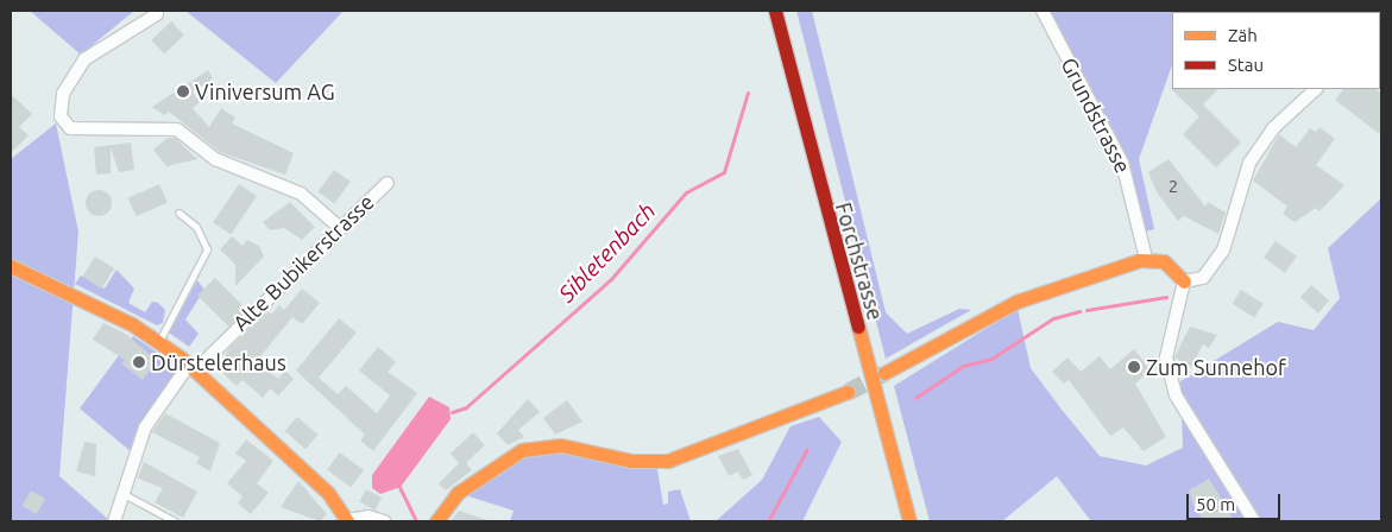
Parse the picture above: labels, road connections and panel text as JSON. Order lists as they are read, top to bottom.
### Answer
{
  "streets": {
    "main road": ["Forchstrasse"],
    "street": ["Grundstrasse", "Alte Bubikerstrasse"]
  },
  "water": ["Sibletenbach"],
  "places": ["Viniversum AG", "Dürstelerhaus", "Zum Sunnehof"],
  "house_numbers": ["2"],
  "legend": ["Zäh", "Stau"],
  "scale_bar": "50 m"
}
